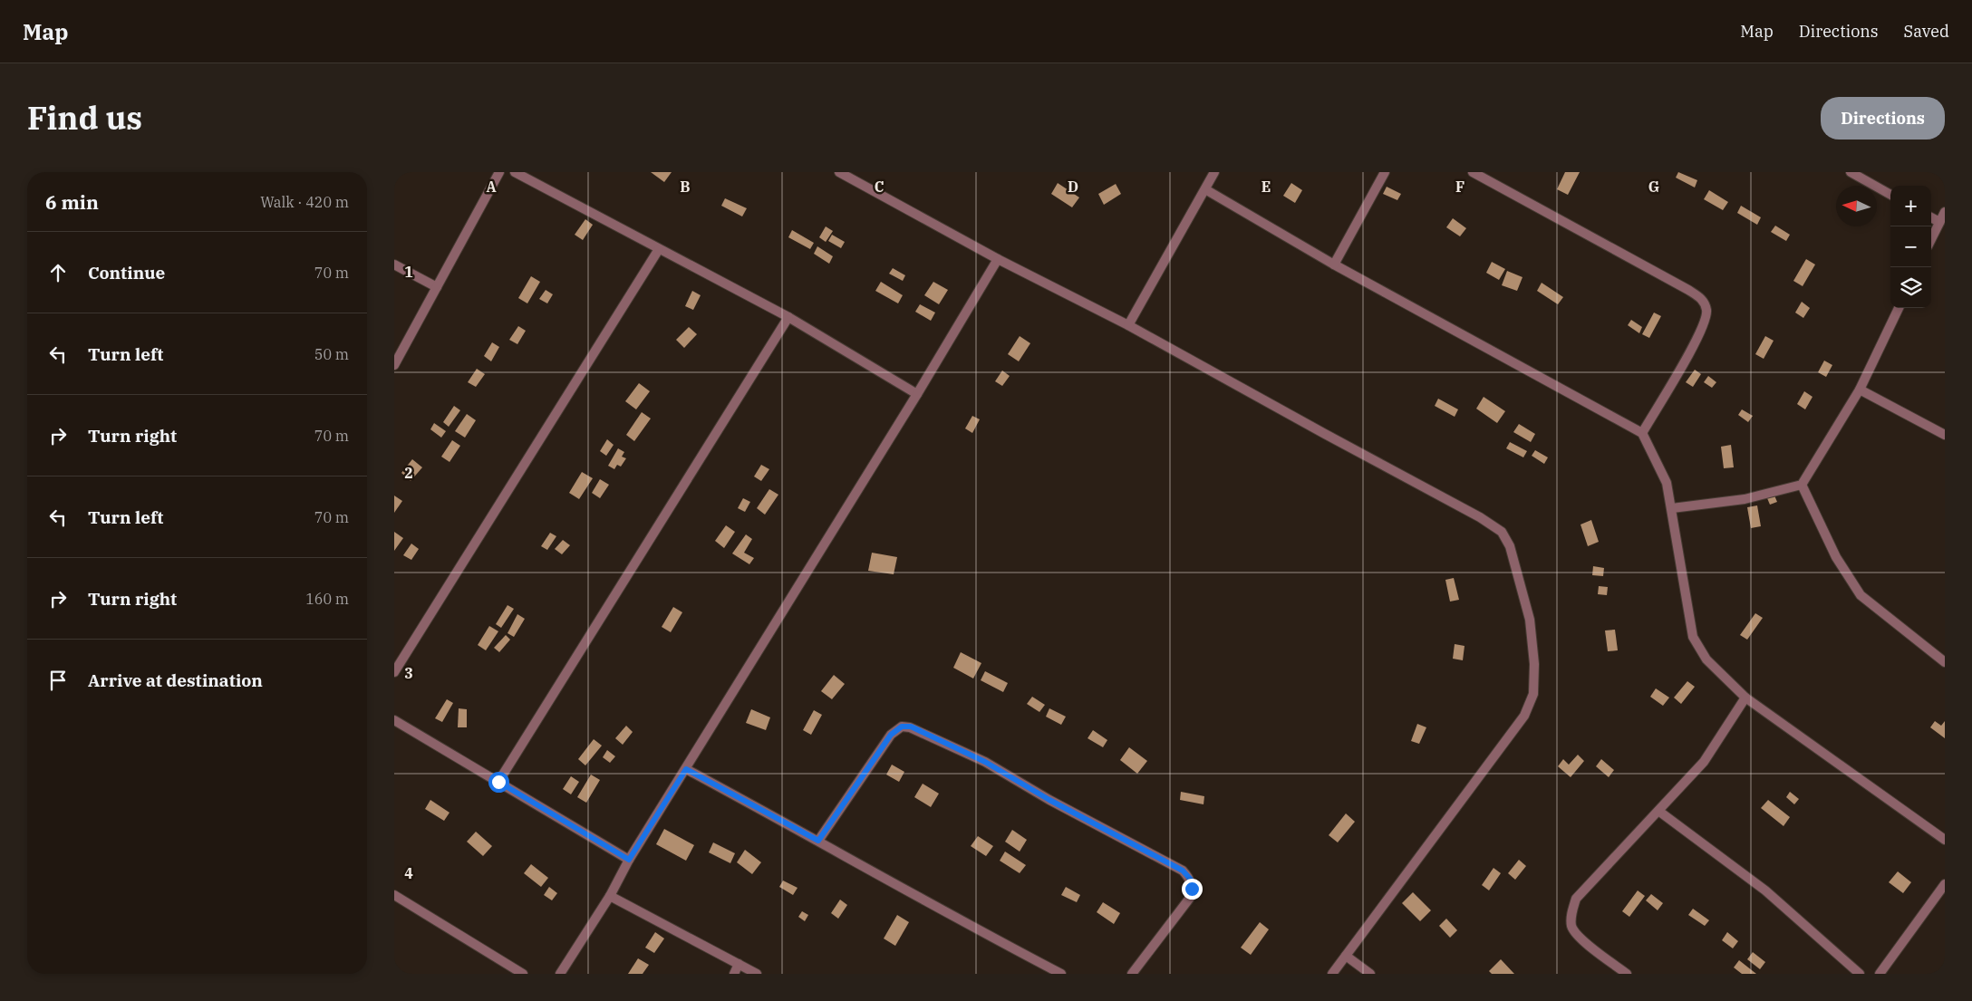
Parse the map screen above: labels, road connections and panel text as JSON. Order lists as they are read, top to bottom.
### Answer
{
  "north": "left",
  "page": {
    "header": "Map",
    "nav": ["Map", "Directions", "Saved"],
    "title": "Find us",
    "buttons": "Directions",
    "heading": ["6 min", "Walk · 420 m"],
    "map_buttons": ["+", "−"],
    "list": [
      ["Continue", "70 m"],
      ["Turn left", "50 m"],
      ["Turn right", "70 m"],
      ["Turn left", "70 m"],
      ["Turn right", "160 m"],
      "Arrive at destination"
    ]
  },
  "grid": {
    "columns": [
      "A",
      "B",
      "C",
      "D",
      "E",
      "F",
      "G"
    ],
    "rows": [
      "1",
      "2",
      "3",
      "4"
    ]
  }
}
